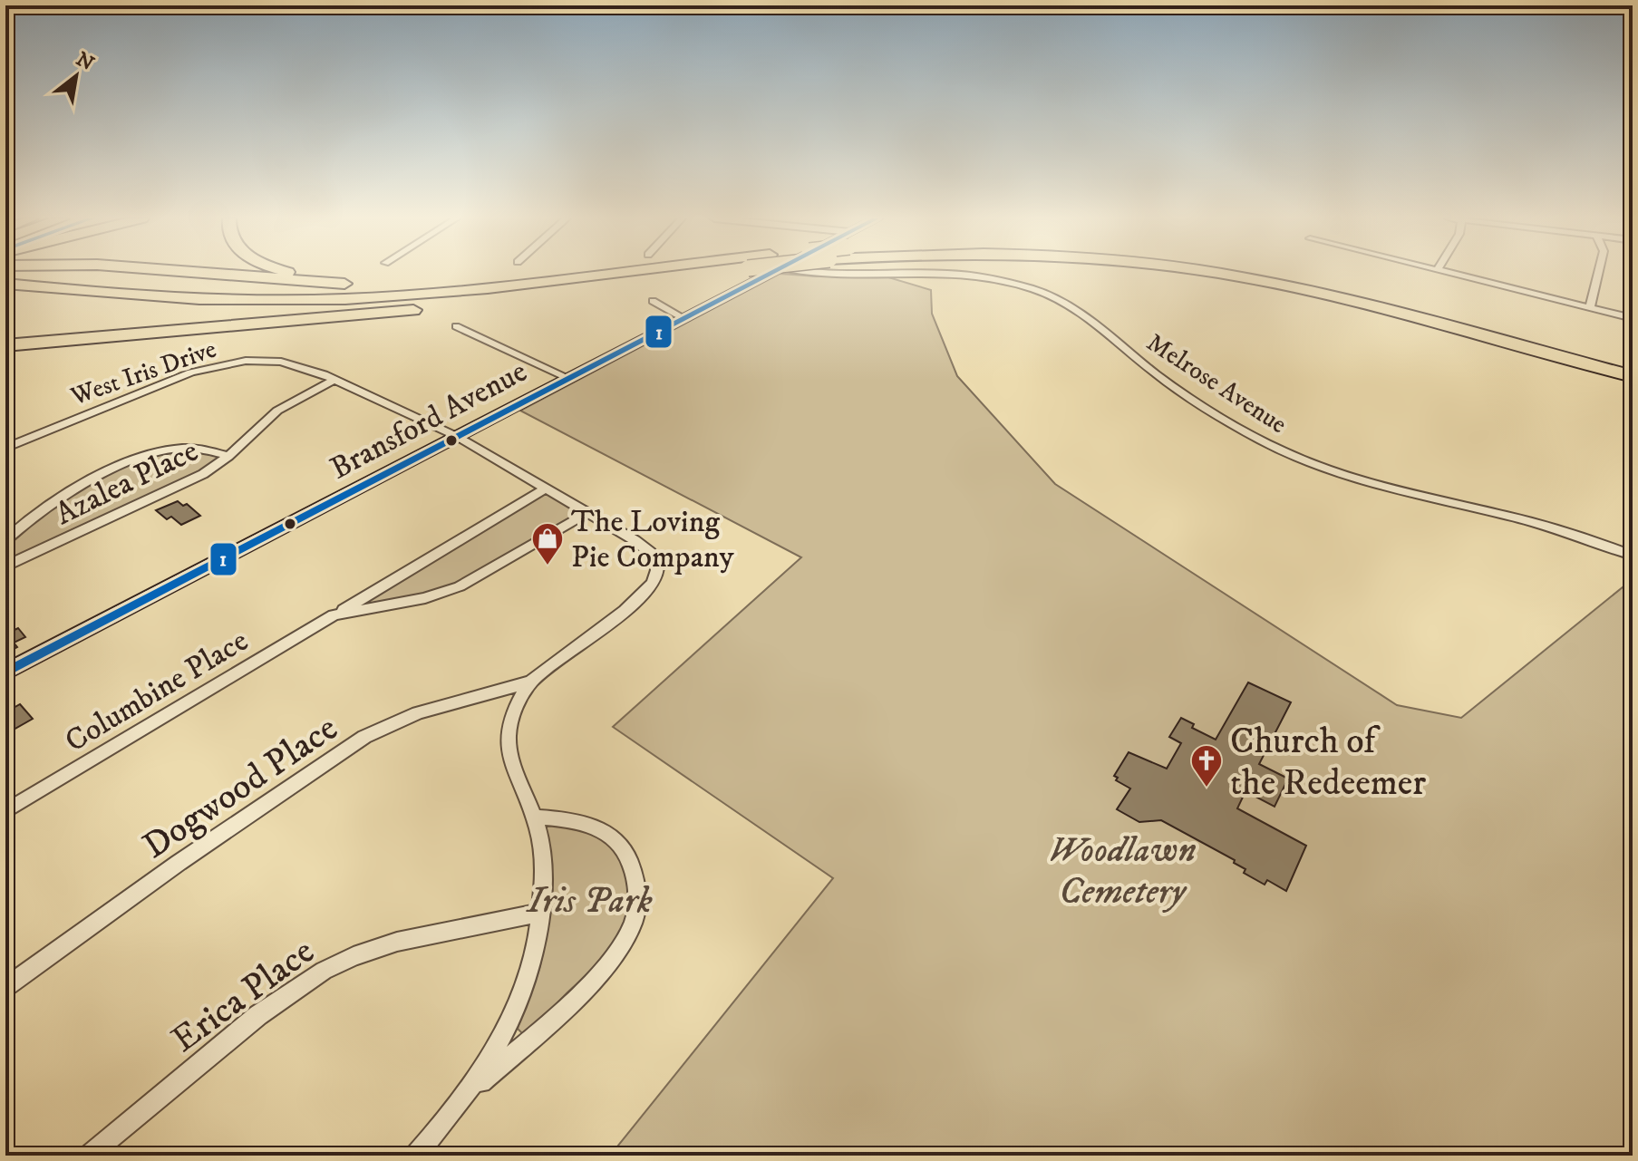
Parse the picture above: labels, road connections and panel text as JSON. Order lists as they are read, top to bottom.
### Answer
{
  "streets": {
    "main road": ["Bransford Avenue"],
    "street": [
      "West Iris Drive",
      "Melrose Avenue",
      "Azalea Place",
      "Columbine Place",
      "Dogwood Place",
      "Erica Place"
    ]
  },
  "crossings": [
    ["West Iris Drive", "Bransford Avenue"],
    ["West Iris Drive", "Azalea Place"],
    ["West Iris Drive", "Columbine Place"],
    ["West Iris Drive", "Dogwood Place"]
  ],
  "parks": ["Woodlawn Cemetery", "Iris Park"],
  "places": {
    "shop": ["The Loving Pie Company"],
    "church": ["Church of the Redeemer"]
  },
  "lines": ["transit line 1"],
  "north": "top right"
}
